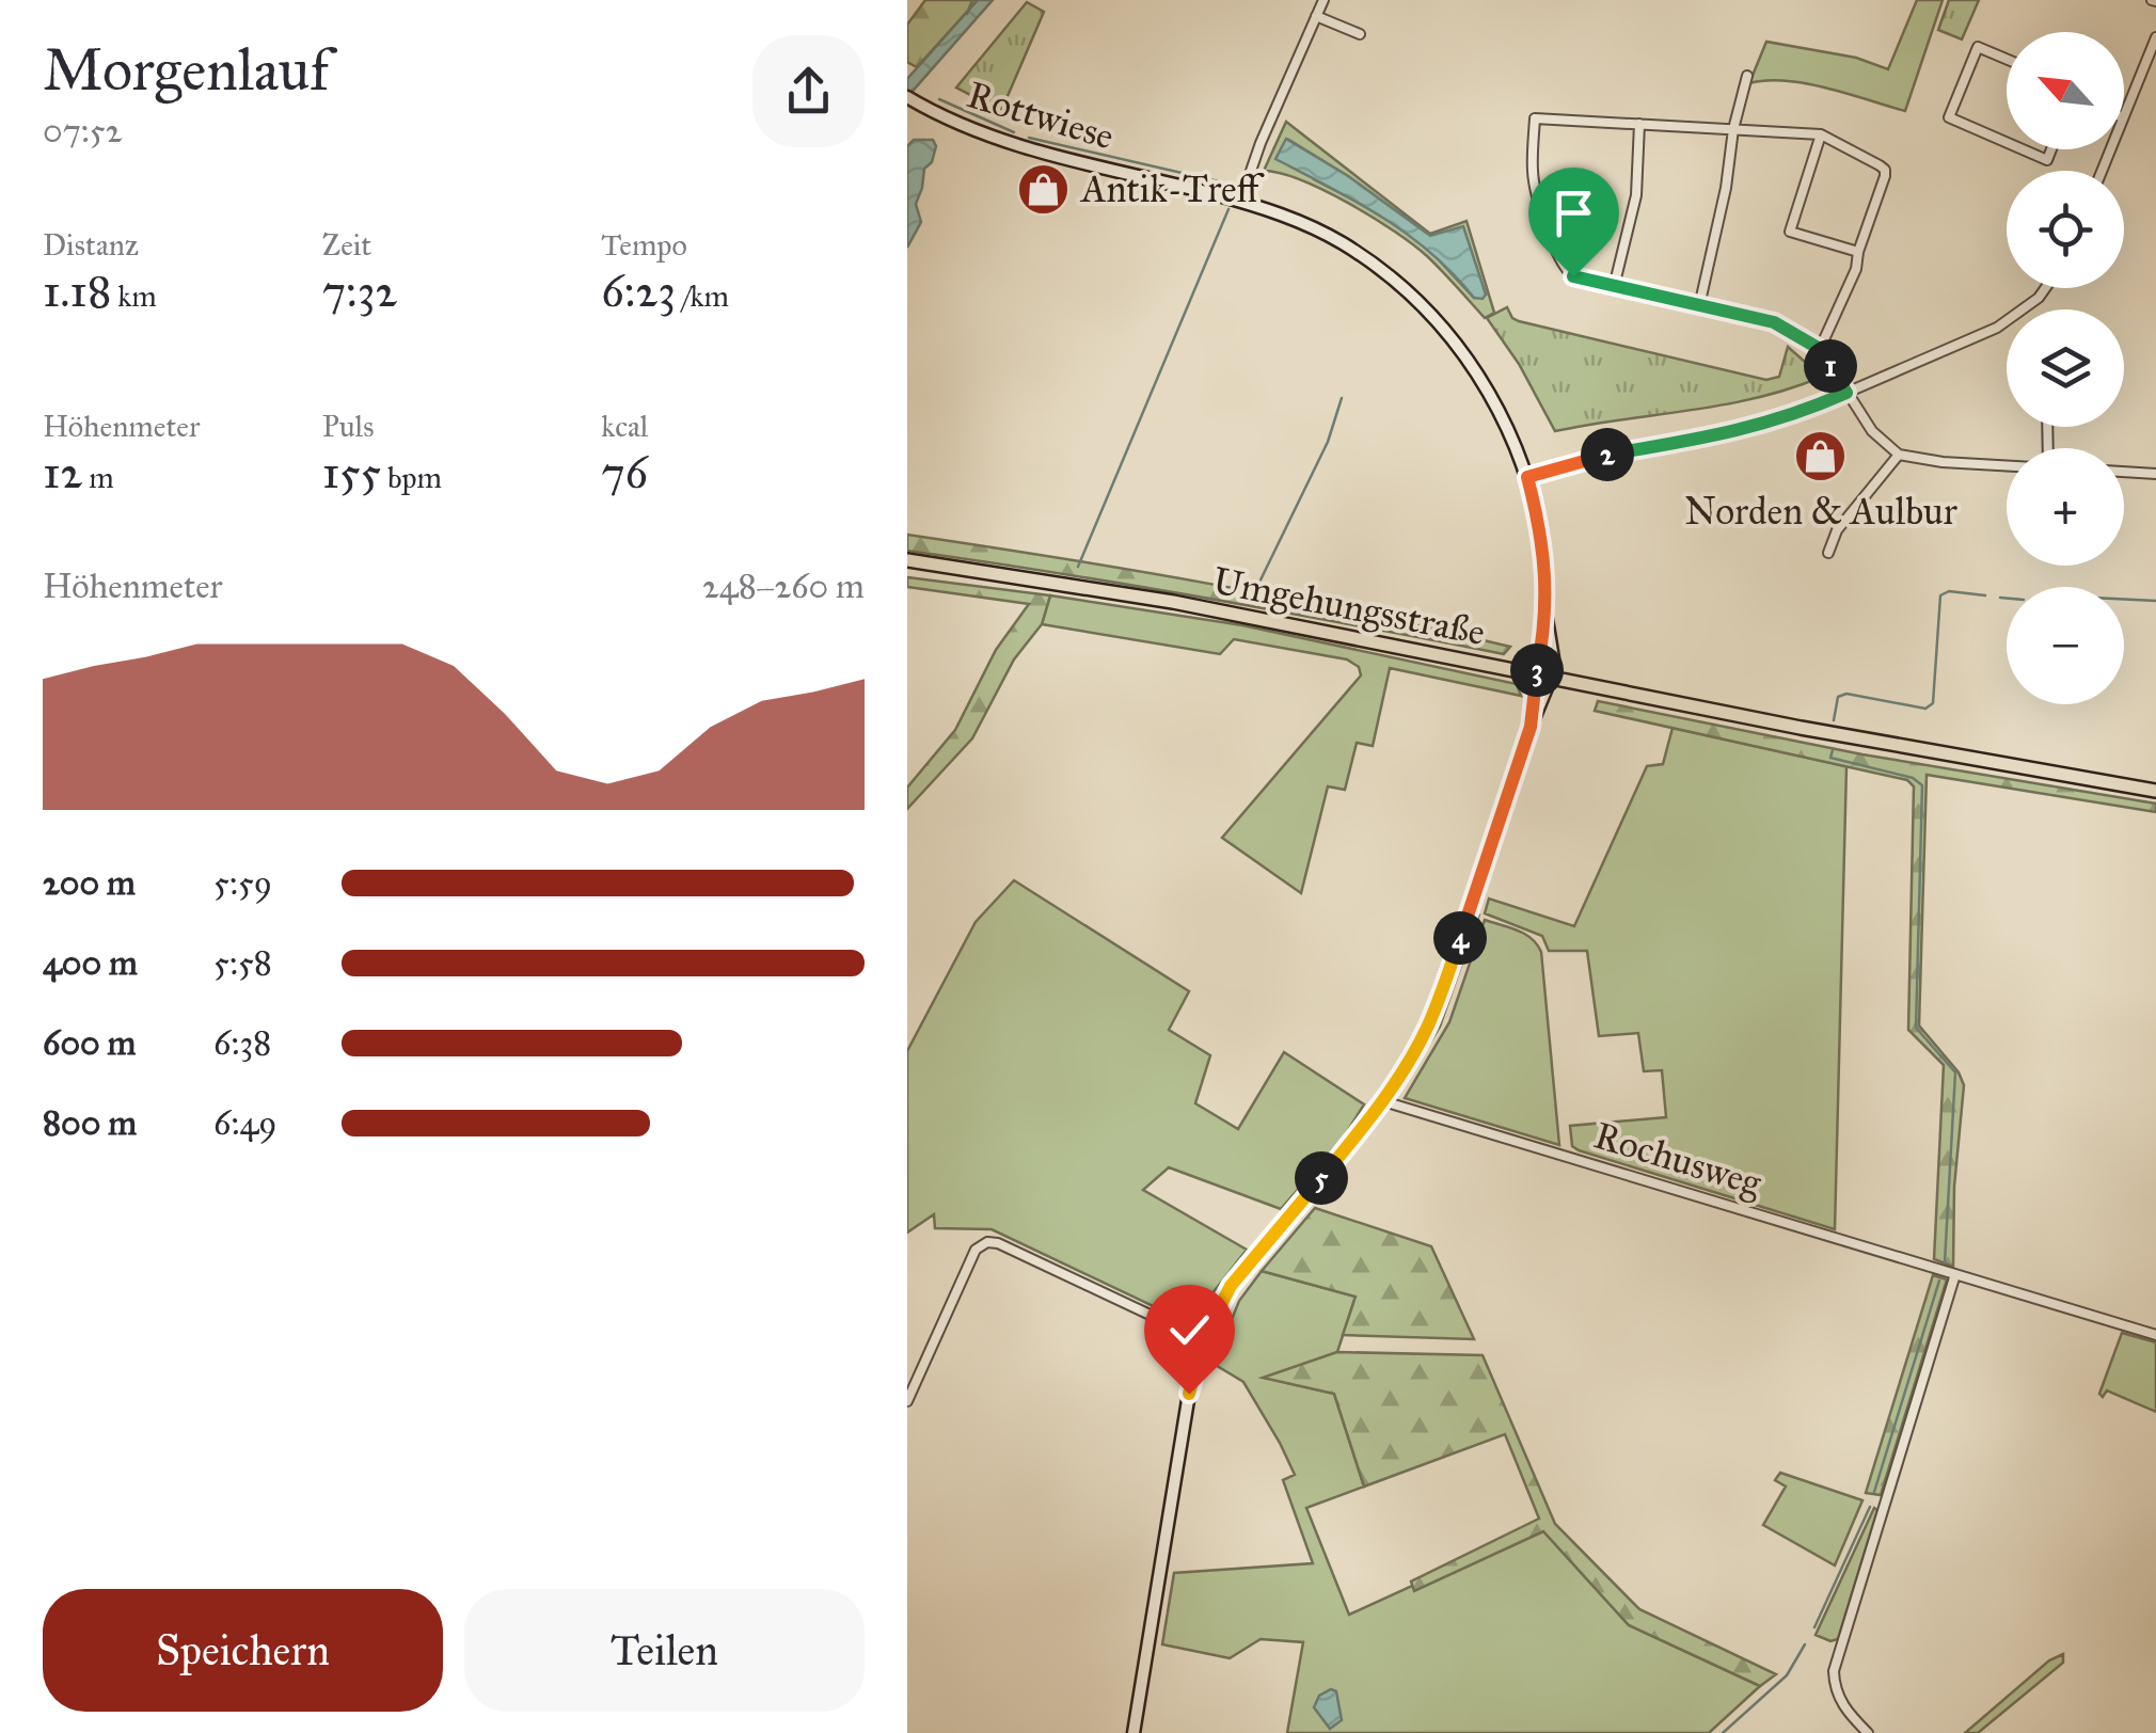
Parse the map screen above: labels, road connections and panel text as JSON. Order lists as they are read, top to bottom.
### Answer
{
  "streets": {
    "main road": ["Rottwiese", "Umgehungsstraße"],
    "street": ["Rochusweg"]
  },
  "crossings": [
    ["Rottwiese", "Umgehungsstraße"]
  ],
  "places": {
    "shop": ["Antik-Treff", "Norden & Aulbur"]
  },
  "north": "top left",
  "page": {
    "heading": ["Morgenlauf", "07:52"],
    "map_buttons": ["+", "−"],
    "stats": [
      ["Distanz", "1.18 km"],
      ["Zeit", "7:32"],
      ["Tempo", "6:23 /km"],
      ["Höhenmeter", "12 m"],
      ["Puls", "155 bpm"],
      ["kcal", "76"]
    ],
    "pins": [
      "1",
      "2",
      "3",
      "4",
      "5"
    ],
    "chart": ["Höhenmeter", "248–260 m"],
    "list": [
      {
        "name": "200 m",
        "note": "5:59"
      },
      {
        "name": "400 m",
        "note": "5:58"
      },
      {
        "name": "600 m",
        "note": "6:38"
      },
      {
        "name": "800 m",
        "note": "6:49"
      }
    ],
    "buttons": ["Speichern", "Teilen"]
  }
}
